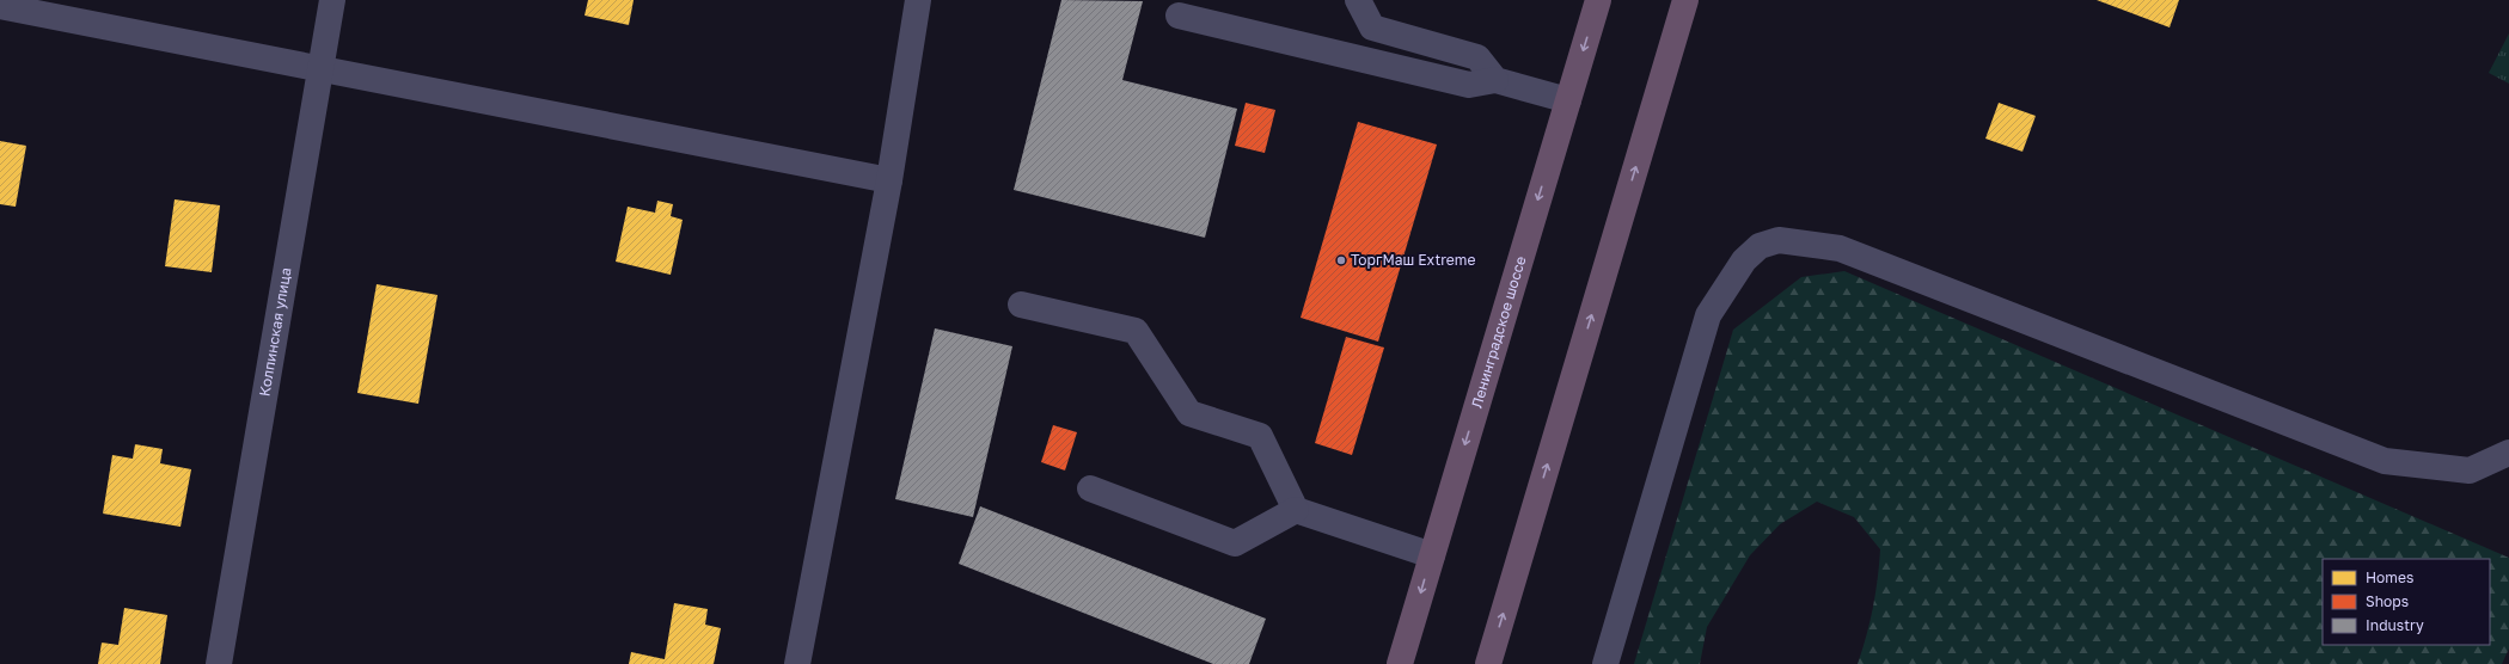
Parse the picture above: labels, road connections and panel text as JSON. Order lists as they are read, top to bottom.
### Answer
{
  "streets": {
    "highway": ["Ленинградское шоссе"],
    "street": ["Колпинская улица"]
  },
  "places": ["ТоргМаш Extreme"],
  "legend": ["Homes", "Shops", "Industry"]
}
